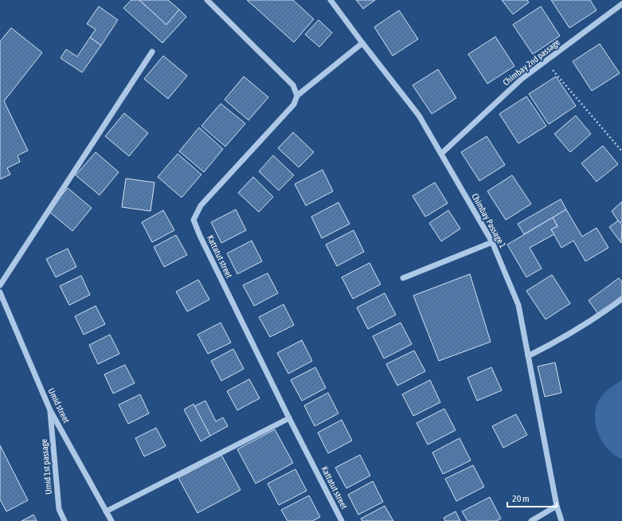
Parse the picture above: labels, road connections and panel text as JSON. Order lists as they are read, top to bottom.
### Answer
{
  "streets": {
    "street": [
      "Chimbay 2nd passage",
      "Chimbay Passage 1",
      "Kattatut street",
      "Umid street",
      "Umid 1st passage"
    ]
  },
  "crossings": [
    ["Chimbay 2nd passage", "Chimbay Passage 1"],
    ["Chimbay Passage 1", "Kattatut street"],
    ["Umid street", "Umid 1st passage"]
  ],
  "scale_bar": "20 m"
}
